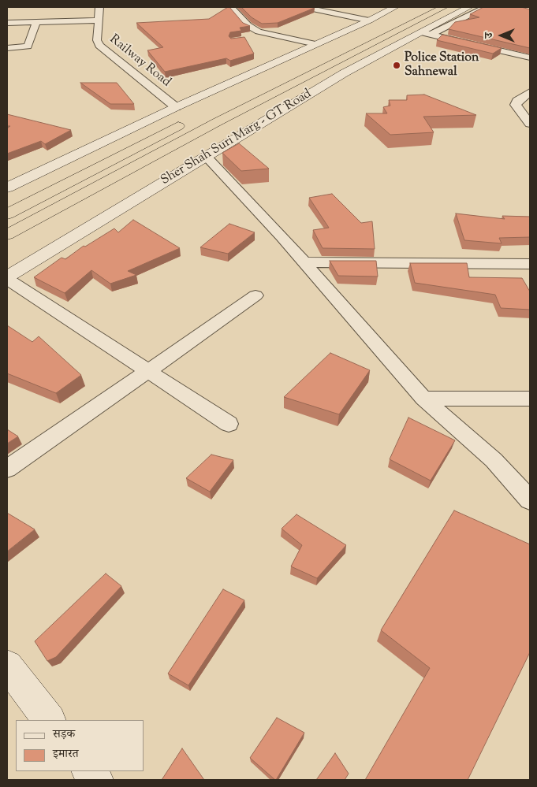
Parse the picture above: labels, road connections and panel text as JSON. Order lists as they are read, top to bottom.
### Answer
{
  "streets": {
    "highway": ["Sher Shah Suri Marg - GT Road"],
    "street": ["Railway Road"]
  },
  "places": ["Police Station Sahnewal"],
  "legend": ["सड़क", "इमारत"],
  "north": "left"
}
